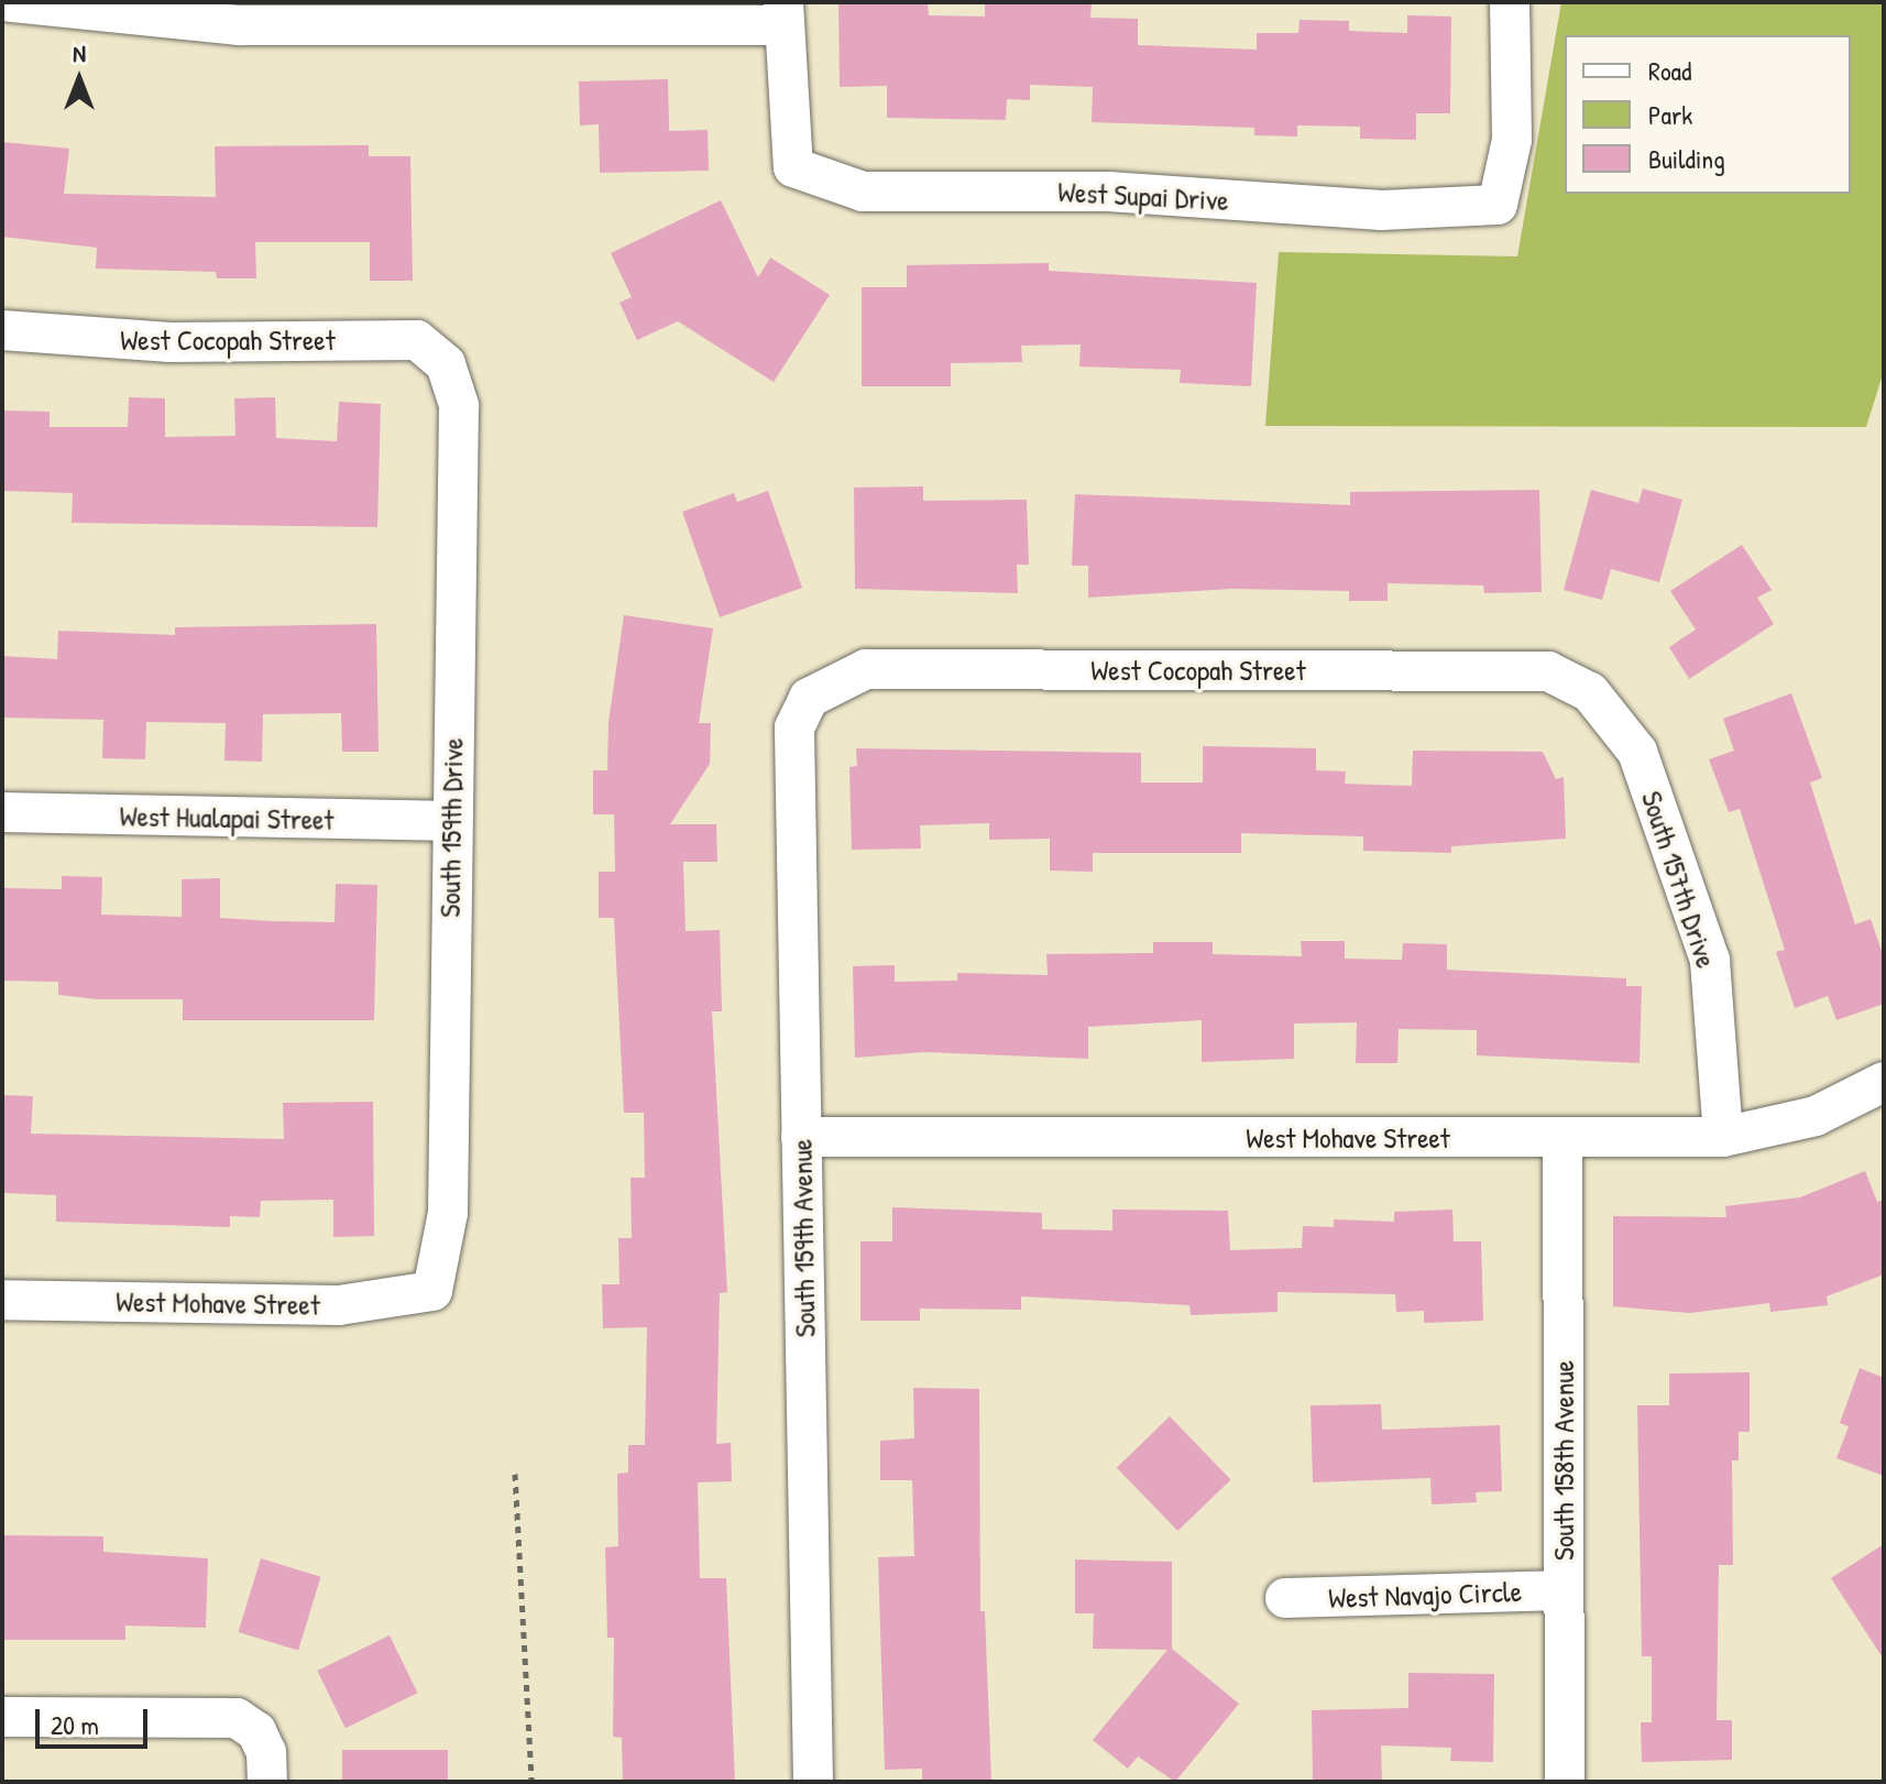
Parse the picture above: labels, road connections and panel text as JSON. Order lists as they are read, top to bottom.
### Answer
{
  "streets": {
    "street": [
      "West Supai Drive",
      "West Cocopah Street",
      "West Hualapai Street",
      "South 159th Drive",
      "South 157th Drive",
      "West Mohave Street",
      "South 159th Avenue",
      "South 158th Avenue",
      "West Navajo Circle"
    ]
  },
  "crossings": [
    ["West Cocopah Street", "South 159th Drive"],
    ["West Cocopah Street", "South 157th Drive"],
    ["West Cocopah Street", "South 159th Avenue"],
    ["West Hualapai Street", "South 159th Drive"],
    ["South 159th Drive", "West Mohave Street"],
    ["South 157th Drive", "West Mohave Street"],
    ["West Mohave Street", "South 159th Avenue"],
    ["West Mohave Street", "South 158th Avenue"],
    ["South 158th Avenue", "West Navajo Circle"]
  ],
  "legend": ["Road", "Park", "Building"],
  "scale_bar": "20 m",
  "north": "top"
}
